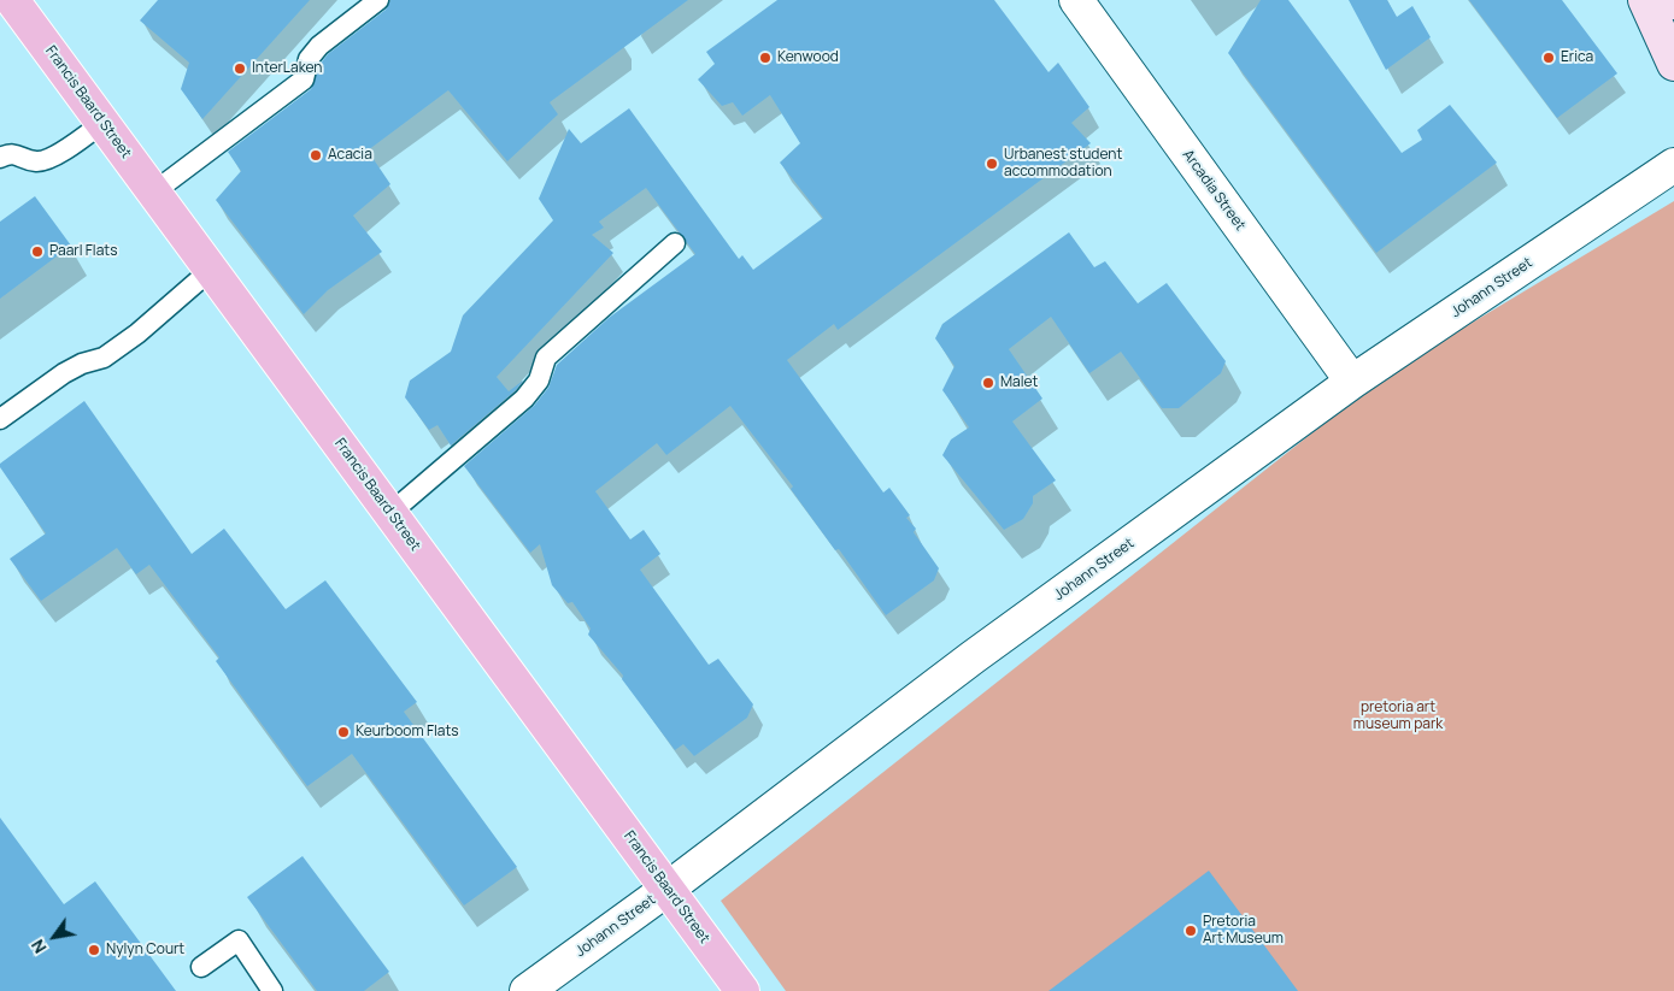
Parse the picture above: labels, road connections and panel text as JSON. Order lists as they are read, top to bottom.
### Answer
{
  "streets": {
    "main road": ["Francis Baard Street"],
    "street": ["Arcadia Street", "Johann Street"]
  },
  "crossings": [
    ["Francis Baard Street", "Johann Street"],
    ["Arcadia Street", "Johann Street"]
  ],
  "parks": ["pretoria art museum park"],
  "places": [
    "Kenwood",
    "Erica",
    "InterLaken",
    "Acacia",
    "Urbanest student accommodation",
    "Paarl Flats",
    "Malet",
    "Keurboom Flats",
    "Pretoria Art Museum",
    "Nylyn Court"
  ],
  "north": "bottom left"
}
